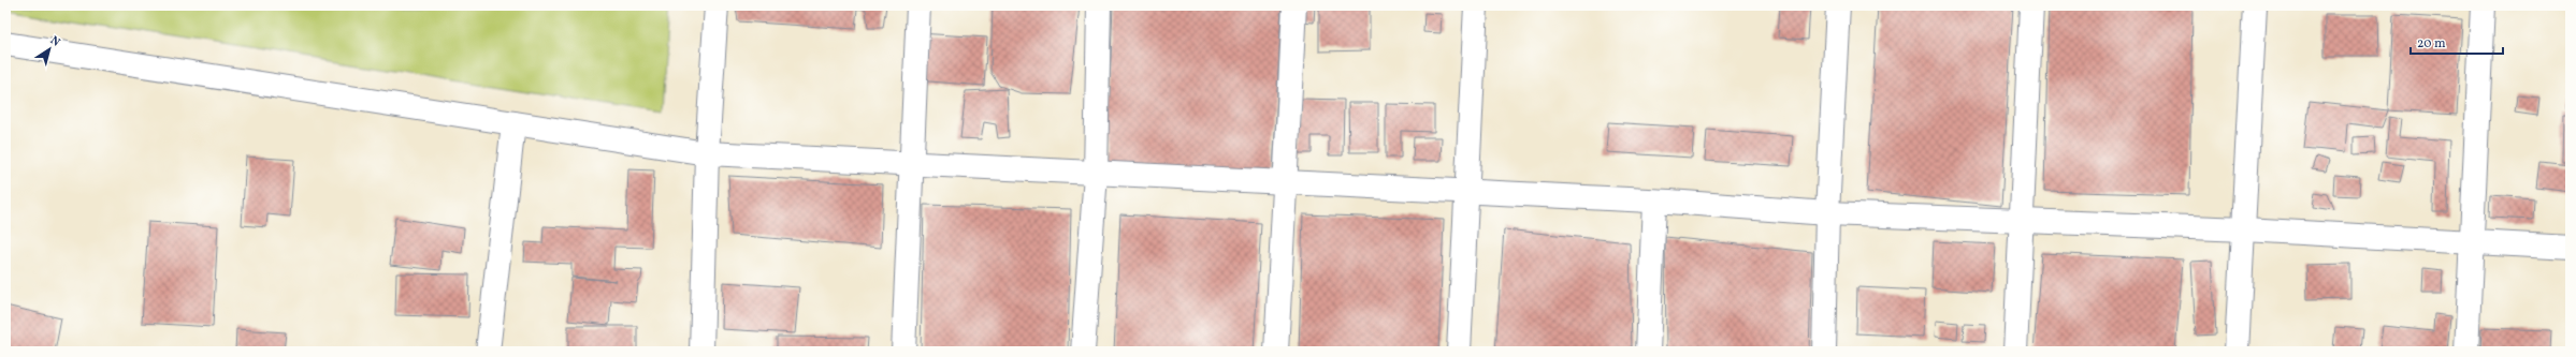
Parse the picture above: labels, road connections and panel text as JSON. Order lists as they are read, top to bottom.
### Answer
{
  "scale_bar": "20 m",
  "north": "top right"
}
